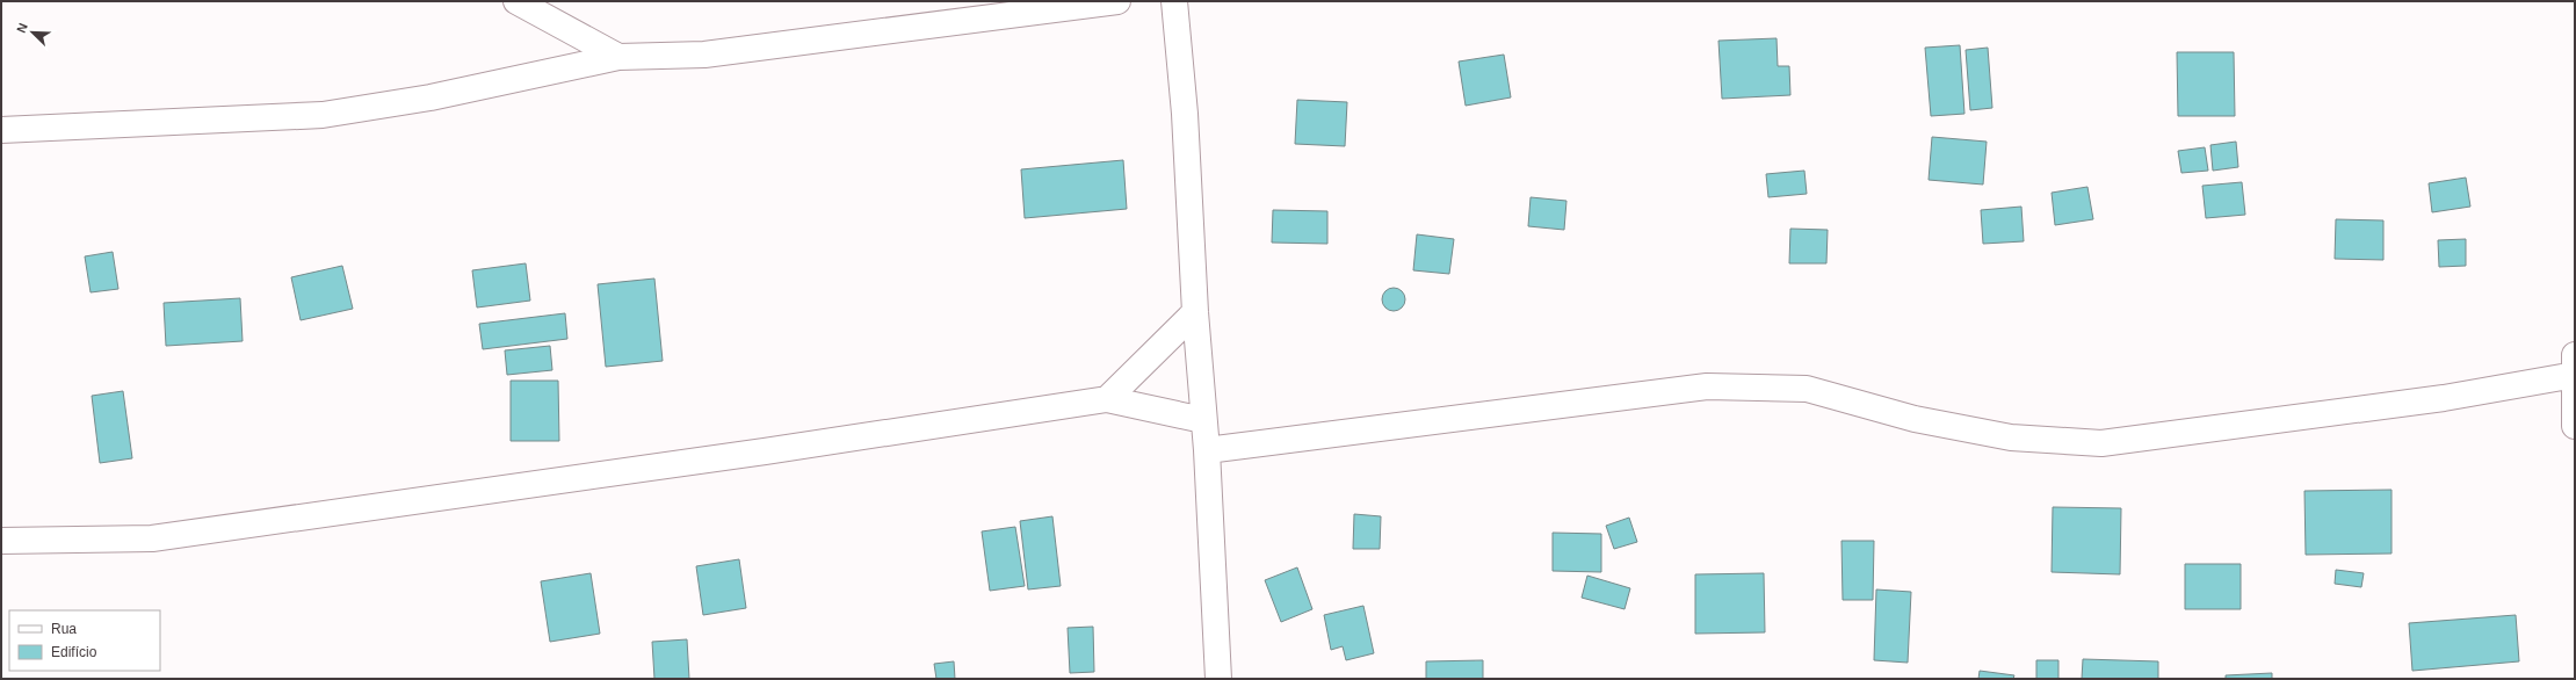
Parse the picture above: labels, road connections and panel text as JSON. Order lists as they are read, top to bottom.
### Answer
{
  "legend": ["Rua", "Edifício"],
  "north": "top left"
}
